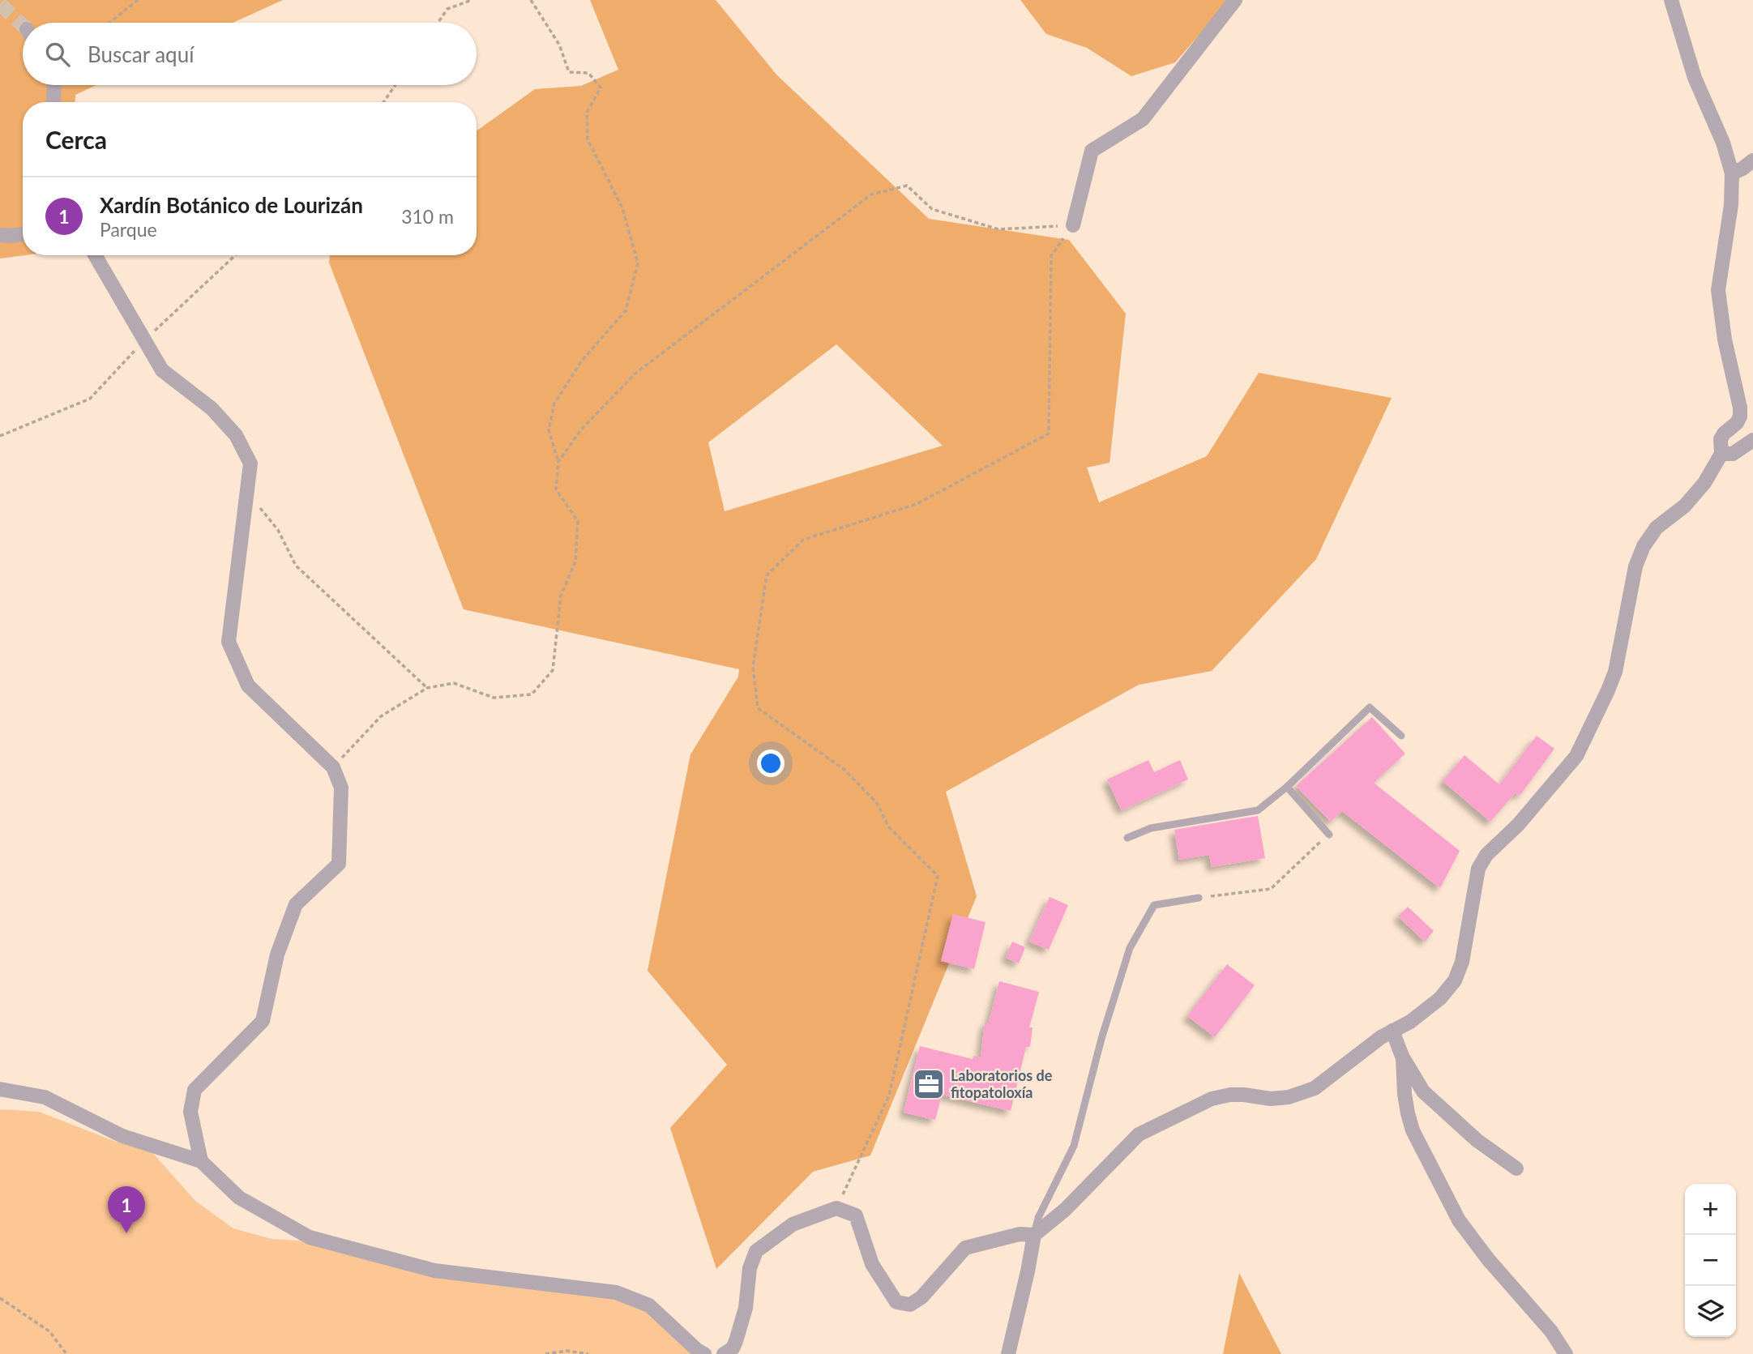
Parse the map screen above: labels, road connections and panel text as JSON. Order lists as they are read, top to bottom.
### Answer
{
  "places": {
    "office": ["Laboratorios de fitopatoloxía"]
  },
  "page": {
    "search": "Buscar aquí",
    "heading": "Cerca",
    "list": [
      {
        "mark": "1",
        "name": "Xardín Botánico de Lourizán",
        "note": "Parque",
        "value": "310 m"
      }
    ],
    "map_buttons": ["+", "−"],
    "pins": "1"
  }
}
